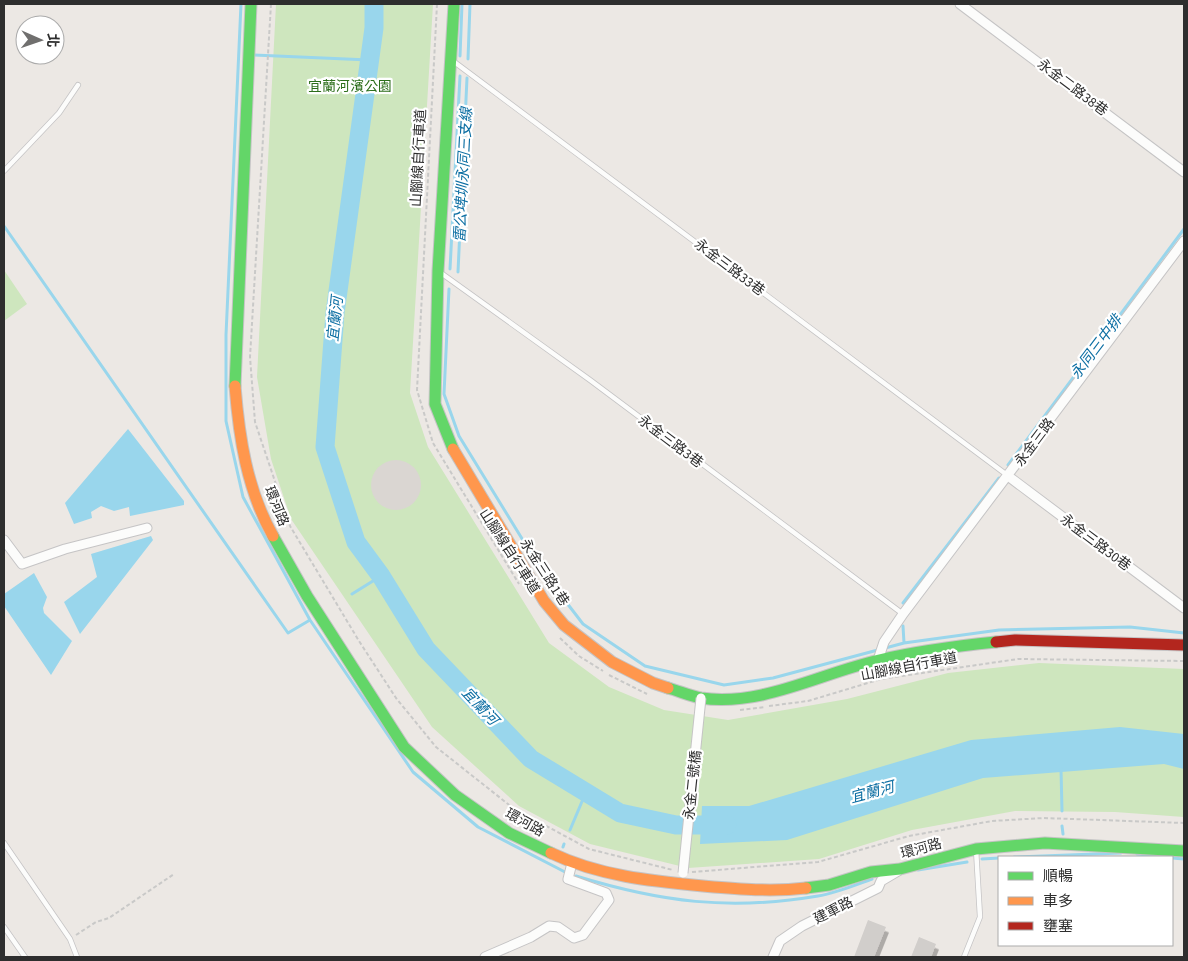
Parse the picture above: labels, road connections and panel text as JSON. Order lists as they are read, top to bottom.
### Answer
{
  "streets": {
    "street": [
      "永金二路38巷",
      "永金三路",
      "環河路",
      "永金三路30巷",
      "永金三路1巷",
      "永金二號橋",
      "建軍路"
    ],
    "lane": ["永金三路33巷", "永金三路3巷"],
    "path": ["山腳線自行車道"]
  },
  "crossings": [
    ["永金三路33巷", "永金三路"],
    ["永金三路33巷", "永金三路30巷"],
    ["永金三路33巷", "永金三路1巷"],
    ["永金三路3巷", "永金三路"],
    ["永金三路3巷", "永金三路1巷"],
    ["永金三路", "永金三路30巷"],
    ["永金三路", "永金三路1巷"],
    ["環河路", "永金二號橋"],
    ["環河路", "建軍路"],
    ["永金三路1巷", "永金二號橋"]
  ],
  "water": ["雷公埤圳永同三支線", "宜蘭河", "永同三中排"],
  "parks": ["宜蘭河濱公園"],
  "legend": ["順暢", "車多", "壅塞"],
  "north": "right"
}
